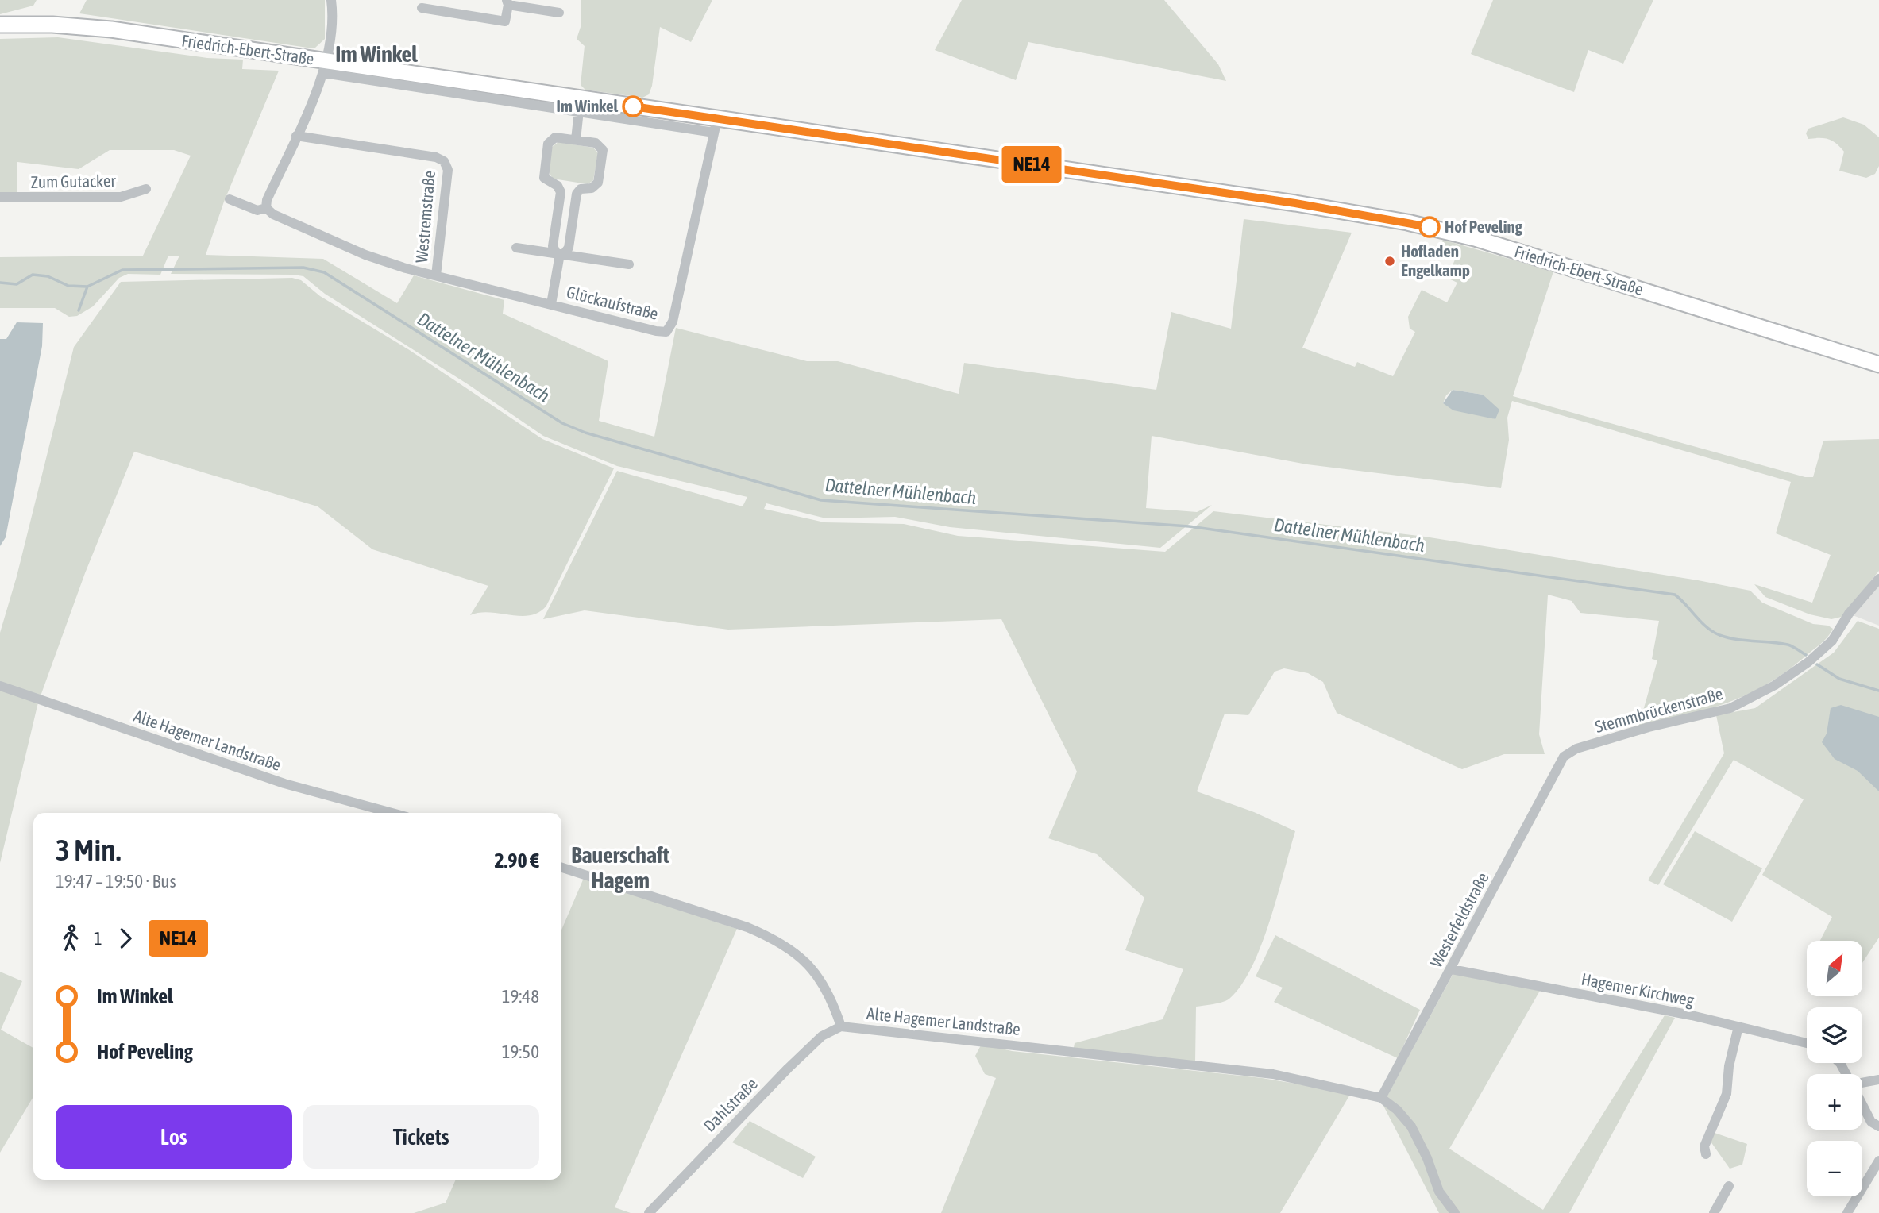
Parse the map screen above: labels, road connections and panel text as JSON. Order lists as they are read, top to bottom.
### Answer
{
  "streets": {
    "main road": ["Friedrich-Ebert-Straße"],
    "street": [
      "Zum Gutacker",
      "Westremstraße",
      "Glückaufstraße",
      "Stemmbrückenstraße",
      "Alte Hagemer Landstraße",
      "Westerfeldstraße",
      "Hagemer Kirchweg",
      "Dahlstraße"
    ]
  },
  "crossings": [
    ["Friedrich-Ebert-Straße", "Glückaufstraße"],
    ["Westremstraße", "Glückaufstraße"],
    ["Stemmbrückenstraße", "Westerfeldstraße"],
    ["Alte Hagemer Landstraße", "Westerfeldstraße"],
    ["Alte Hagemer Landstraße", "Dahlstraße"],
    ["Westerfeldstraße", "Hagemer Kirchweg"]
  ],
  "districts": ["Im Winkel", "Bauerschaft Hagem"],
  "water": ["Dattelner Mühlenbach"],
  "places": ["Im Winkel", "Hof Peveling", "Hofladen Engelkamp"],
  "lines": ["bus line NE14"],
  "north": "top right",
  "page": {
    "on_map": "NE14",
    "heading": ["3 Min.", "19:47 – 19:50 · Bus", "2.90 €"],
    "legs": ["1", "NE14"],
    "map_buttons": ["+", "−"],
    "list": [
      {
        "name": "Im Winkel",
        "value": "19:48"
      },
      {
        "name": "Hof Peveling",
        "value": "19:50"
      }
    ],
    "buttons": ["Los", "Tickets"]
  }
}
